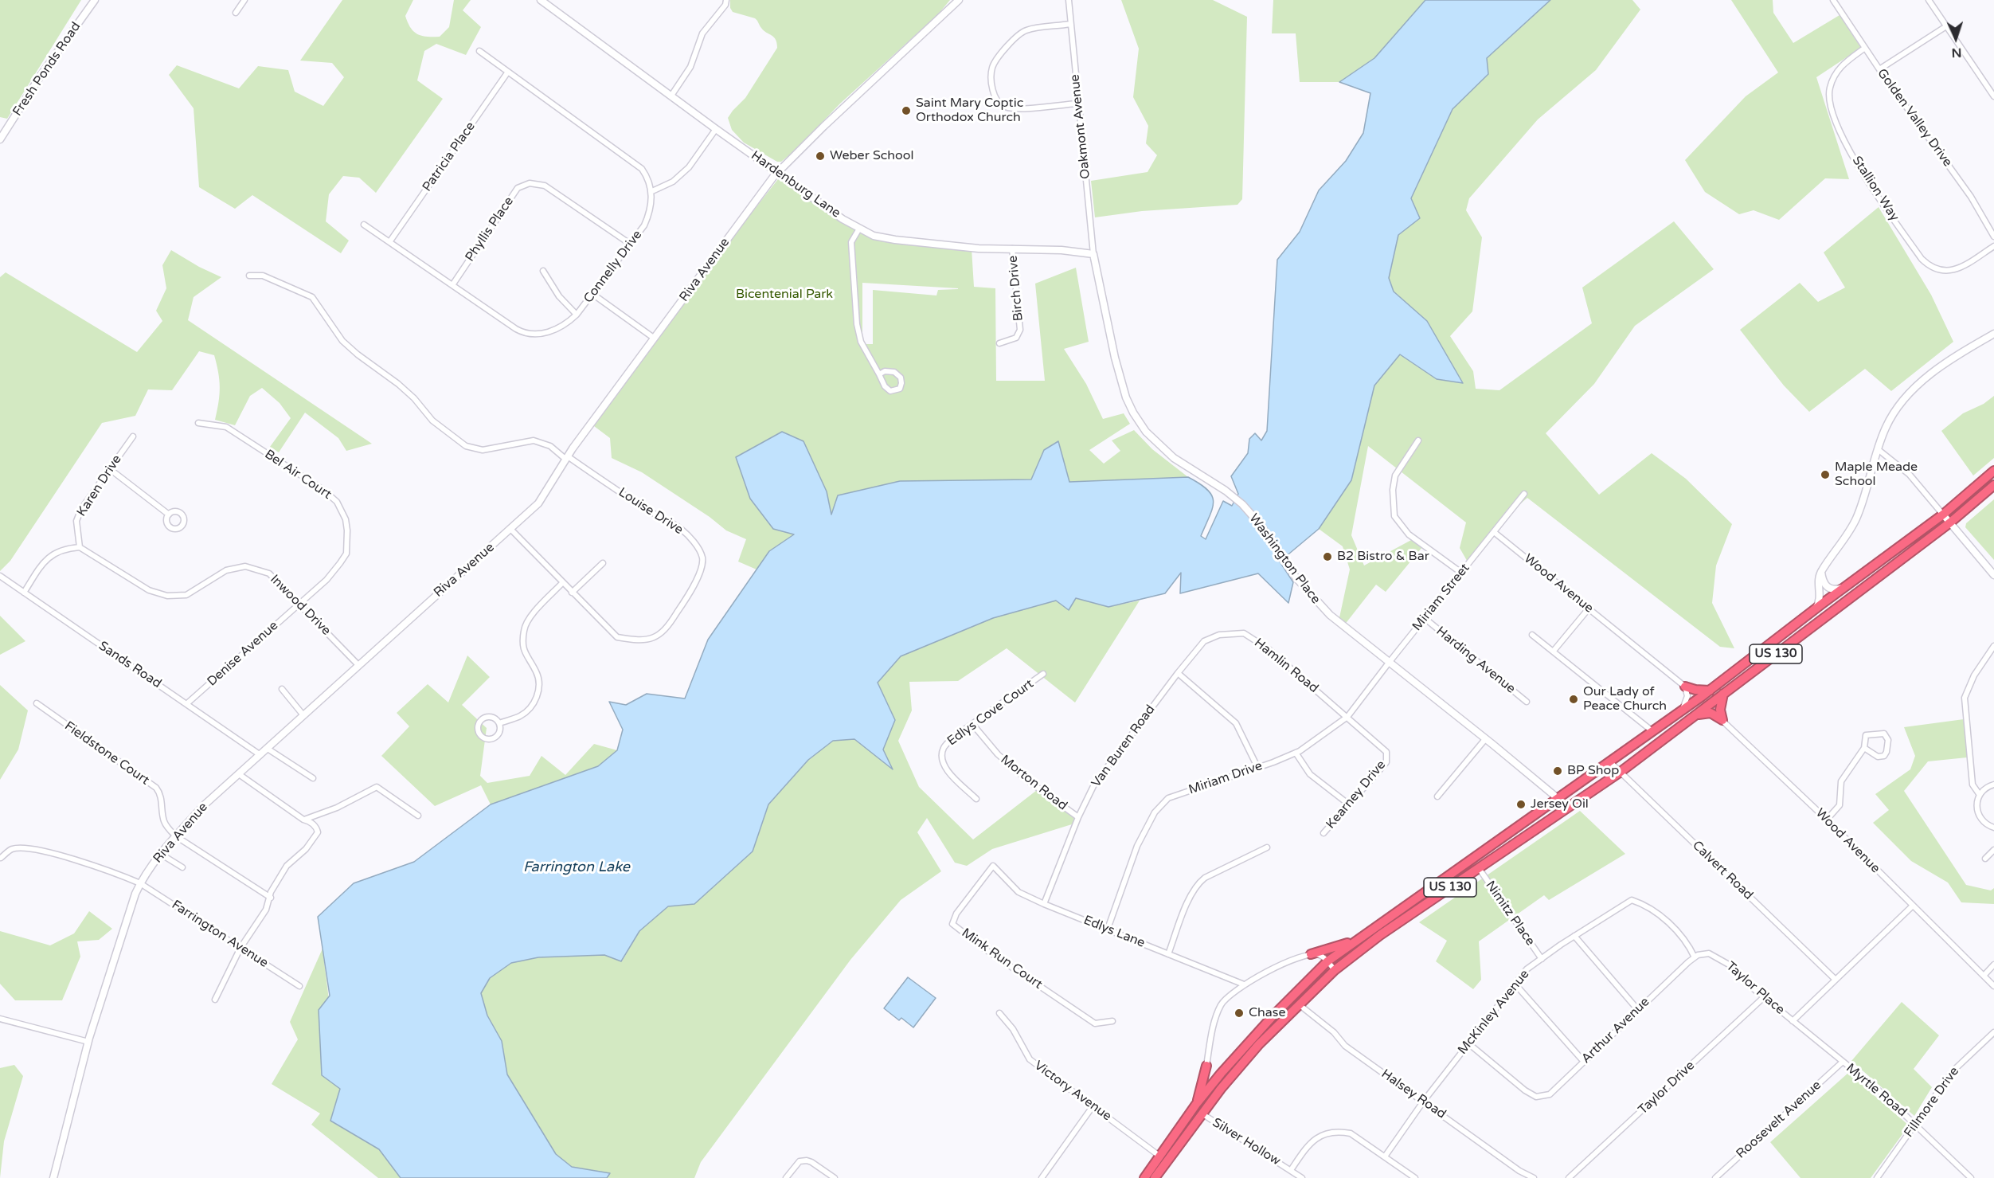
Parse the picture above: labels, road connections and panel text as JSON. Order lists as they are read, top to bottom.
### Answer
{
  "streets": {
    "highway": ["US 130"],
    "street": [
      "Fresh Ponds Road",
      "Golden Valley Drive",
      "Oakmont Avenue",
      "Patricia Place",
      "Hardenburg Lane",
      "Stallion Way",
      "Phyllis Place",
      "Connelly Drive",
      "Riva Avenue",
      "Birch Drive",
      "Bel Air Court",
      "Karen Drive",
      "Louise Drive",
      "Washington Place",
      "Wood Avenue",
      "Miriam Street",
      "Inwood Drive",
      "Denise Avenue",
      "Harding Avenue",
      "Sands Road",
      "Hamlin Road",
      "Edlys Cove Court",
      "Van Buren Road",
      "Fieldstone Court",
      "Miriam Drive",
      "Morton Road",
      "Kearney Drive",
      "Calvert Road",
      "Nimitz Place",
      "Edlys Lane",
      "Farrington Avenue",
      "Mink Run Court",
      "Taylor Place",
      "McKinley Avenue",
      "Arthur Avenue",
      "Taylor Drive",
      "Myrtle Road",
      "Victory Avenue",
      "Halsey Road",
      "Fillmore Drive",
      "Roosevelt Avenue",
      "Silver Hollow"
    ]
  },
  "crossings": [
    ["Golden Valley Drive", "Stallion Way"],
    ["Oakmont Avenue", "Hardenburg Lane"],
    ["Oakmont Avenue", "Washington Place"],
    ["Patricia Place", "Connelly Drive"],
    ["Hardenburg Lane", "Riva Avenue"],
    ["Hardenburg Lane", "Birch Drive"],
    ["Hardenburg Lane", "Washington Place"],
    ["Phyllis Place", "Connelly Drive"],
    ["Riva Avenue", "Louise Drive"],
    ["Riva Avenue", "Inwood Drive"],
    ["Riva Avenue", "Sands Road"],
    ["Riva Avenue", "Fieldstone Court"],
    ["Riva Avenue", "Farrington Avenue"],
    ["Bel Air Court", "Inwood Drive"],
    ["Bel Air Court", "Denise Avenue"],
    ["Karen Drive", "Inwood Drive"],
    ["Washington Place", "Miriam Street"],
    ["Washington Place", "US 130"],
    ["Washington Place", "Miriam Drive"],
    ["Wood Avenue", "Miriam Street"],
    ["Wood Avenue", "US 130"],
    ["Miriam Street", "Harding Avenue"],
    ["Miriam Street", "Miriam Drive"],
    ["Inwood Drive", "Denise Avenue"],
    ["Denise Avenue", "Sands Road"],
    ["US 130", "Calvert Road"],
    ["US 130", "Nimitz Place"],
    ["US 130", "Victory Avenue"],
    ["US 130", "Halsey Road"],
    ["US 130", "Silver Hollow"],
    ["Hamlin Road", "Van Buren Road"],
    ["Hamlin Road", "Miriam Drive"],
    ["Hamlin Road", "Kearney Drive"],
    ["Edlys Cove Court", "Morton Road"],
    ["Van Buren Road", "Morton Road"],
    ["Van Buren Road", "Edlys Lane"],
    ["Miriam Drive", "Edlys Lane"],
    ["Nimitz Place", "McKinley Avenue"],
    ["Edlys Lane", "Mink Run Court"],
    ["Taylor Place", "McKinley Avenue"],
    ["Taylor Place", "Arthur Avenue"],
    ["Taylor Place", "Taylor Drive"],
    ["Taylor Place", "Myrtle Road"],
    ["Taylor Place", "Roosevelt Avenue"],
    ["McKinley Avenue", "Arthur Avenue"],
    ["McKinley Avenue", "Halsey Road"],
    ["McKinley Avenue", "Silver Hollow"],
    ["Myrtle Road", "Fillmore Drive"],
    ["Myrtle Road", "Roosevelt Avenue"]
  ],
  "water": ["Farrington Lake"],
  "parks": ["Bicentenial Park"],
  "places": [
    "Saint Mary Coptic Orthodox Church",
    "Weber School",
    "Maple Meade School",
    "B2 Bistro & Bar",
    "Our Lady of Peace Church",
    "BP Shop",
    "Jersey Oil",
    "Chase"
  ],
  "north": "bottom"
}
